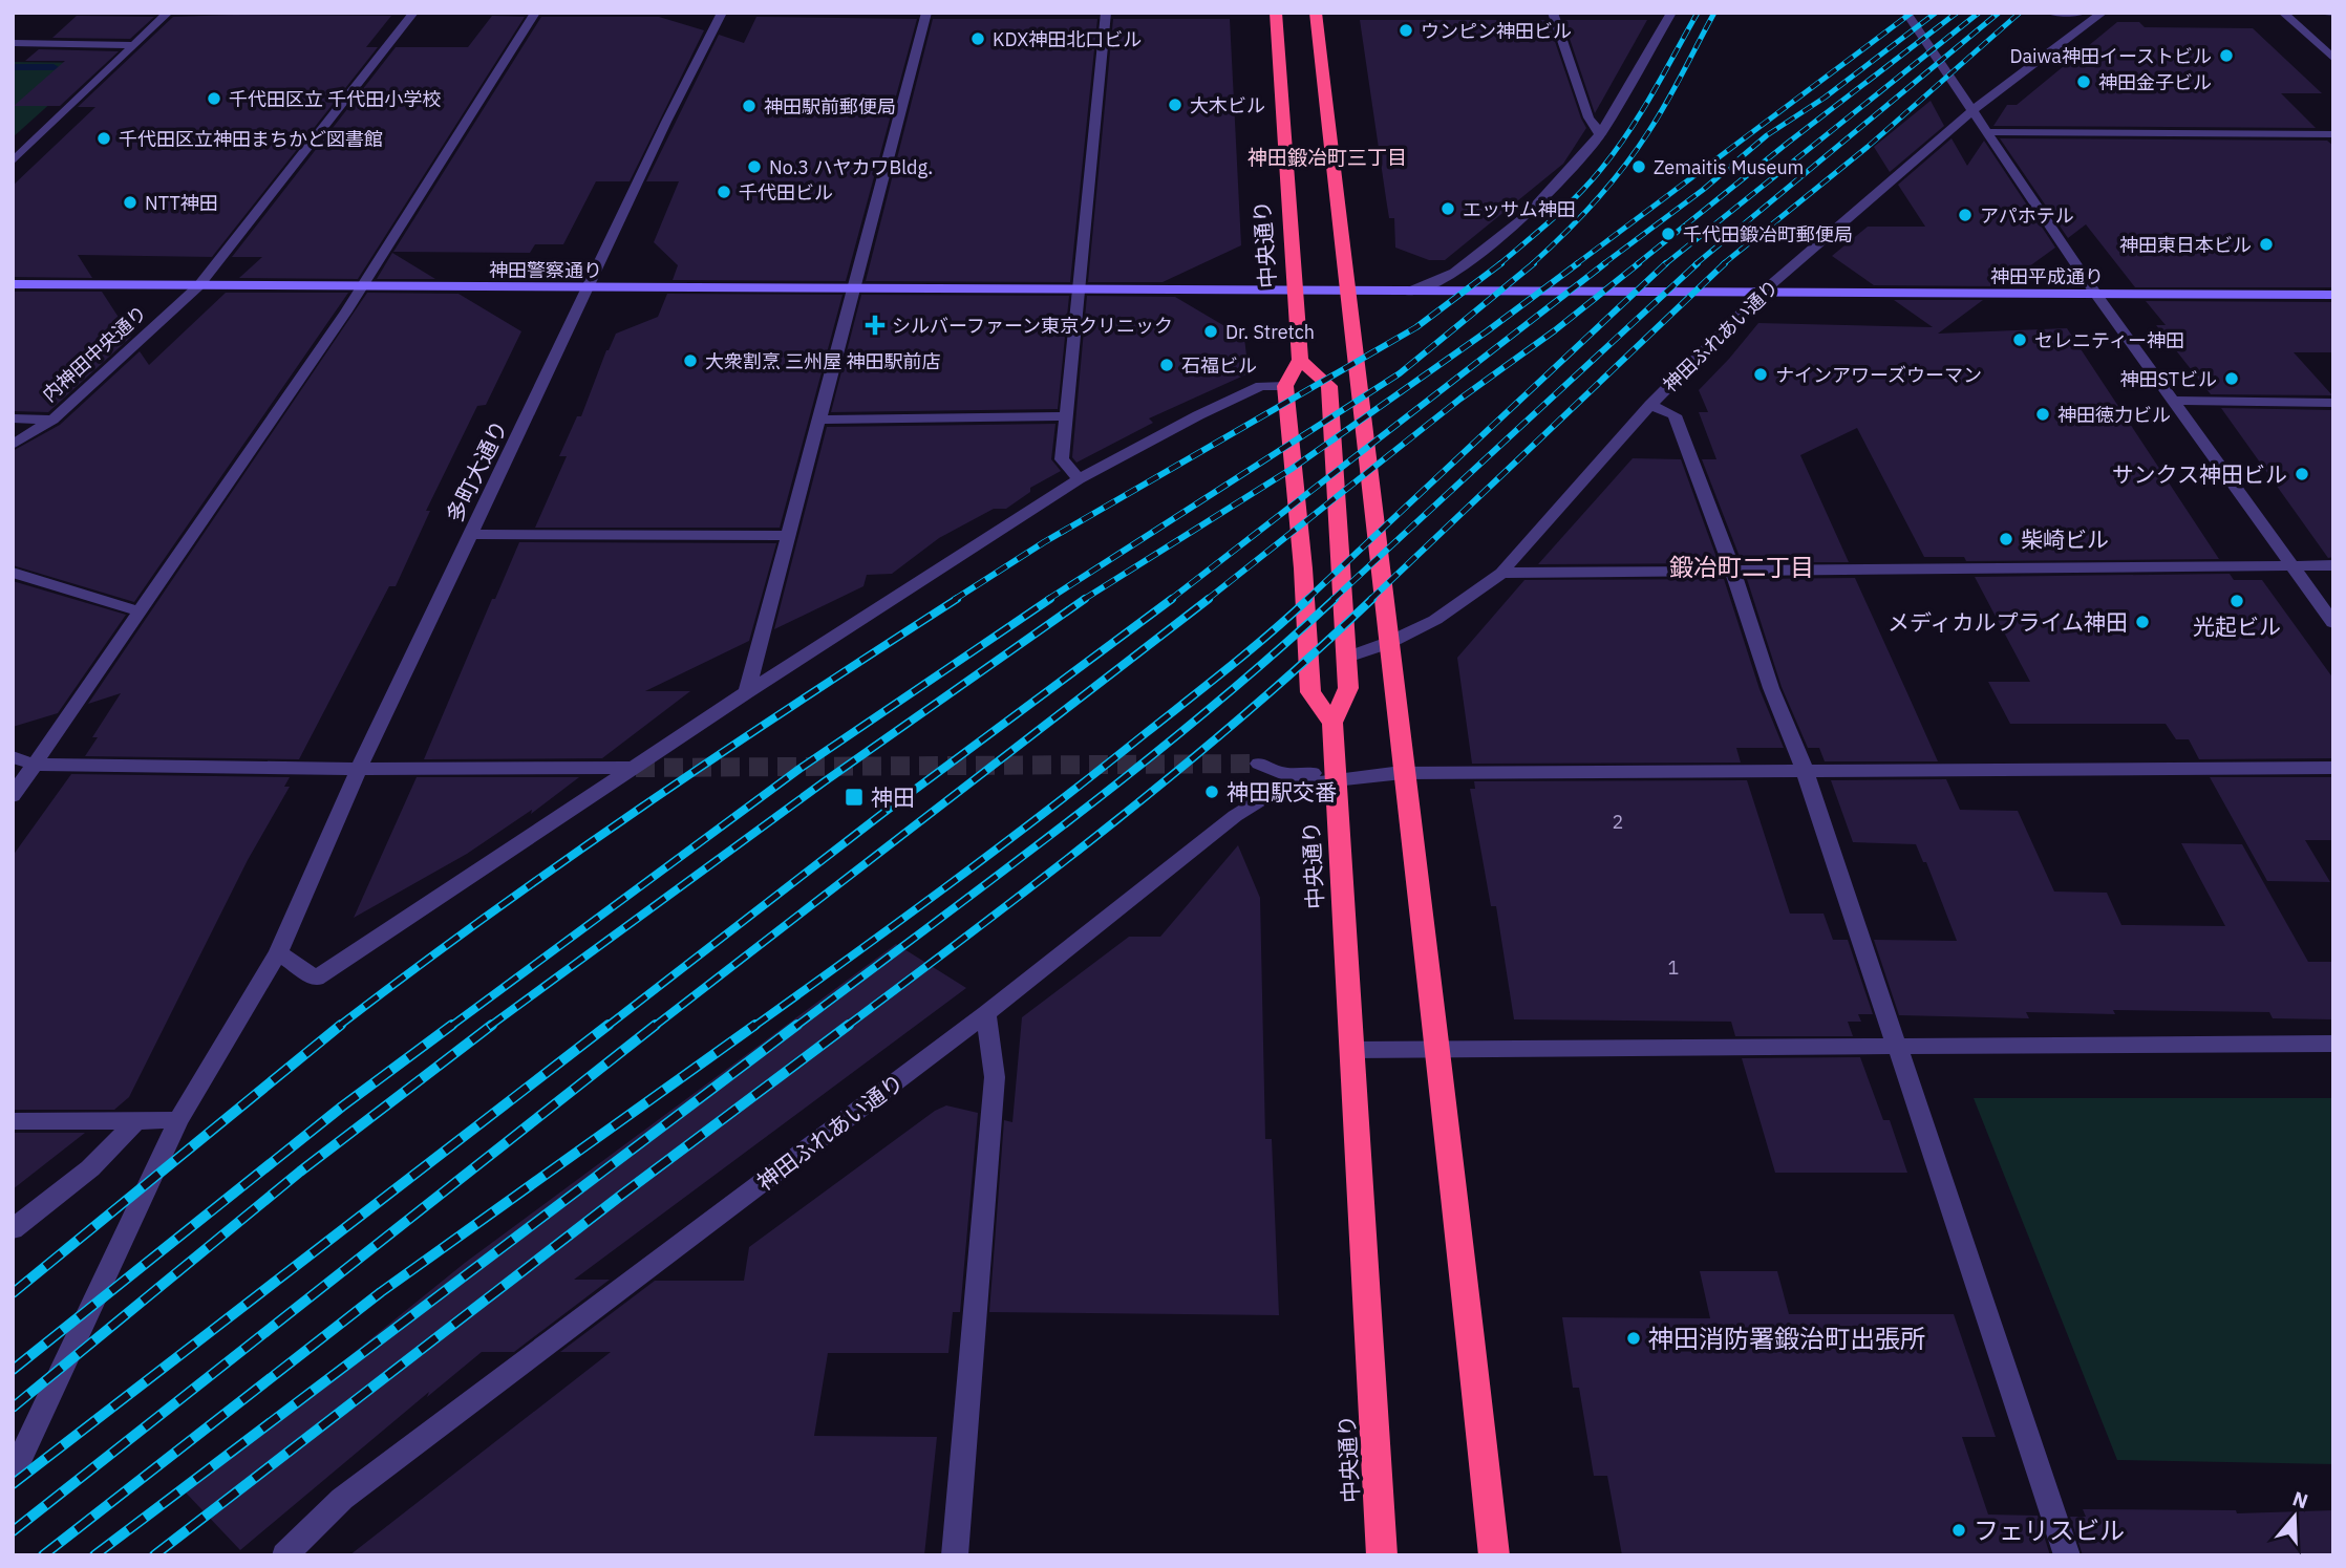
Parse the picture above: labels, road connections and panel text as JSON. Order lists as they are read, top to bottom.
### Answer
{
  "streets": {
    "highway": ["中央通り"],
    "street": [
      "神田警察通り",
      "神田平成通り",
      "神田ふれあい通り",
      "内神田中央通り",
      "多町大通り"
    ]
  },
  "crossings": [
    ["中央通り", "神田警察通り"],
    ["中央通り", "神田ふれあい通り"],
    ["神田警察通り", "神田平成通り"],
    ["神田警察通り", "内神田中央通り"],
    ["神田警察通り", "多町大通り"],
    ["神田平成通り", "神田ふれあい通り"]
  ],
  "districts": ["神田鍛冶町三丁目", "鍛冶町二丁目"],
  "places": {
    "other": [
      "ウンピン神田ビル",
      "KDX神田北口ビル",
      "Daiwa神田イーストビル",
      "神田金子ビル",
      "千代田区立 千代田小学校",
      "大木ビル",
      "神田駅前郵便局",
      "千代田区立神田まちかど図書館",
      "No.3 ハヤカワBldg.",
      "Zemaitis Museum",
      "千代田ビル",
      "NTT神田",
      "エッサム神田",
      "アパホテル",
      "千代田鍛冶町郵便局",
      "神田東日本ビル",
      "Dr. Stretch",
      "セレニティー神田",
      "大衆割烹 三州屋 神田駅前店",
      "石福ビル",
      "ナインアワーズウーマン",
      "神田STビル",
      "神田徳力ビル",
      "サンクス神田ビル",
      "柴崎ビル",
      "光起ビル",
      "メディカルプライム神田",
      "神田駅交番",
      "神田消防署鍛治町出張所",
      "フェリスビル"
    ],
    "health": ["シルバーファーン東京クリニック"],
    "transit": ["神田"]
  },
  "house_numbers": ["2", "1"],
  "north": "top"
}
